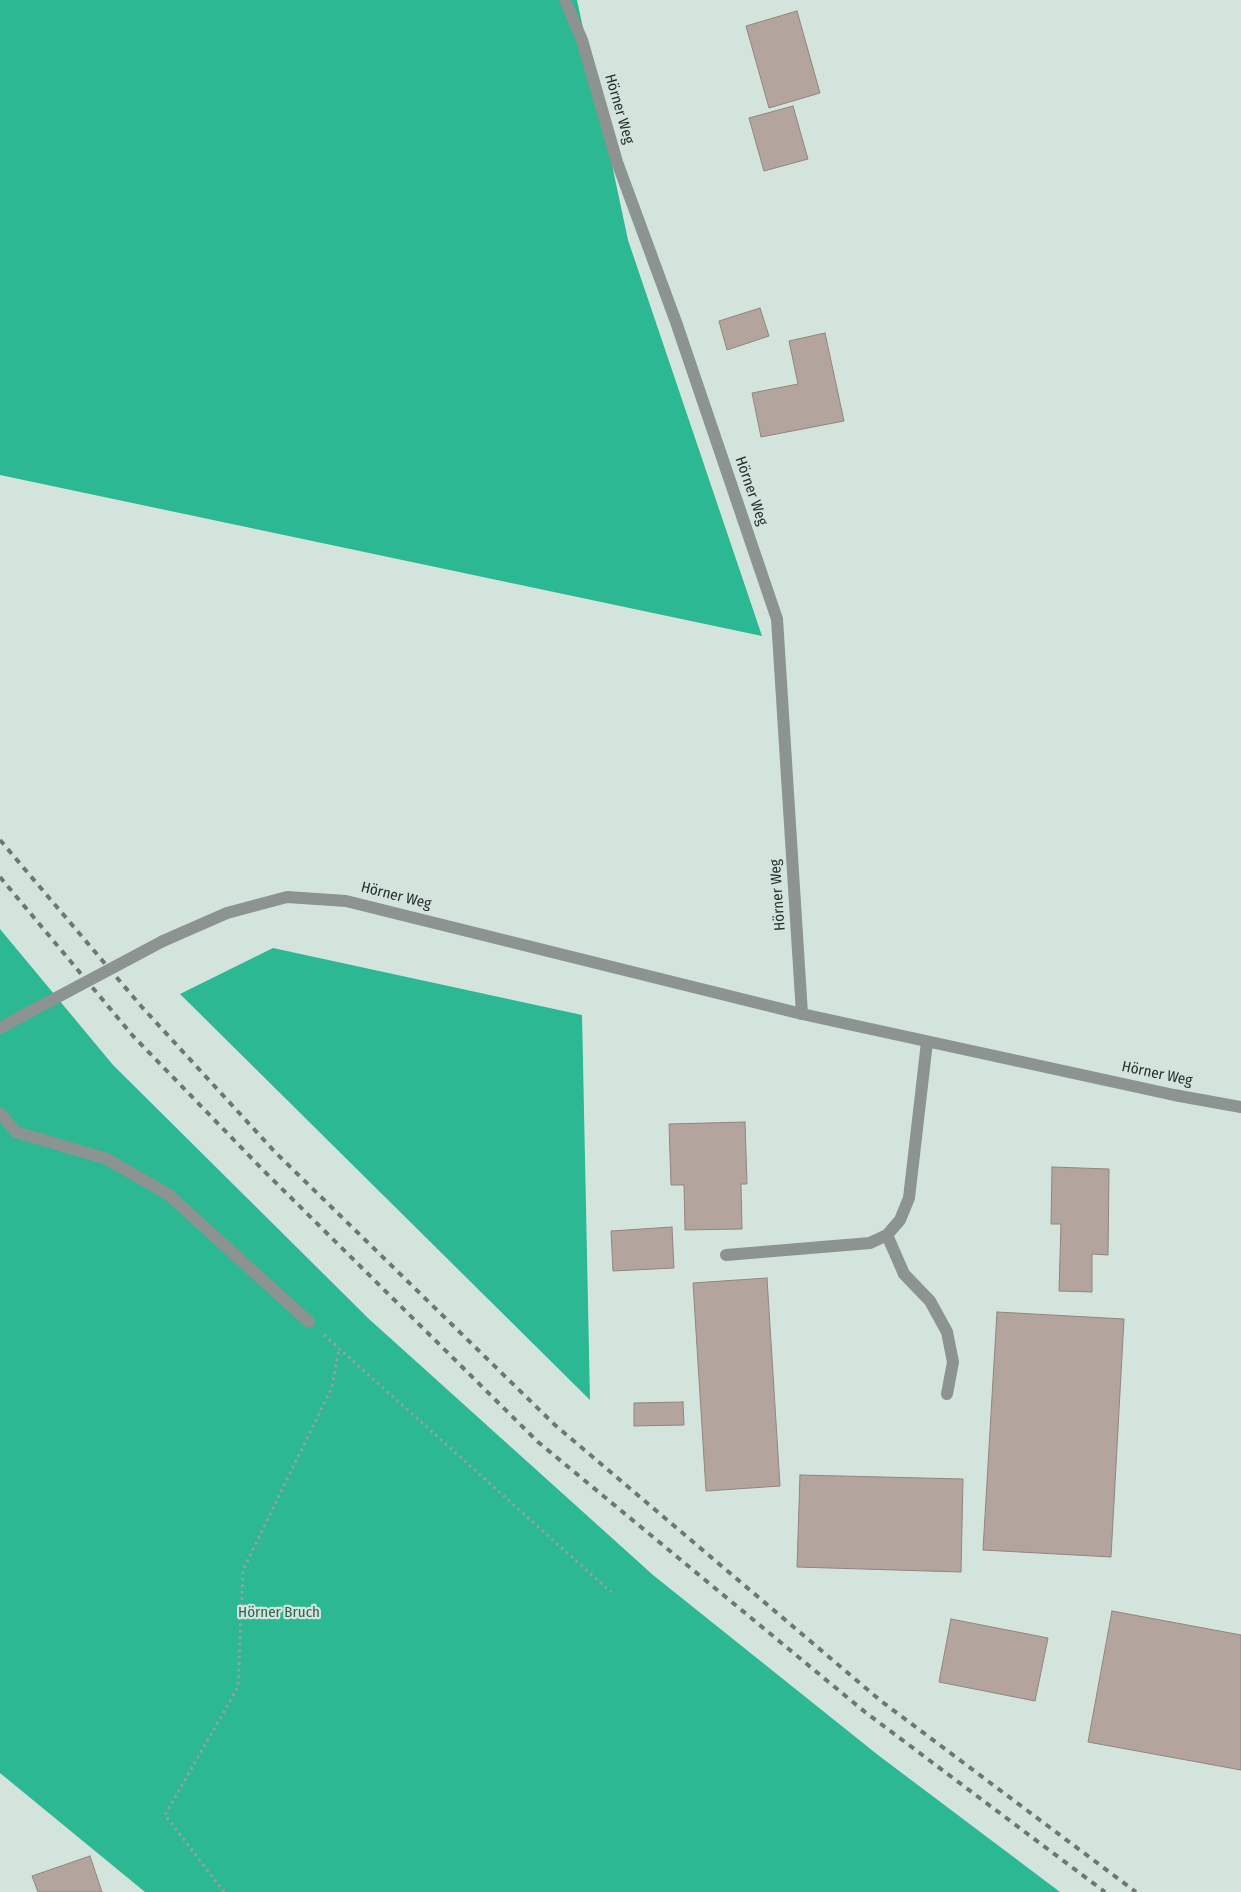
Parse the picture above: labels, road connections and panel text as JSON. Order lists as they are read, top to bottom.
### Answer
{
  "streets": {
    "street": ["Hörner Weg"]
  },
  "parks": ["Hörner Bruch"]
}
